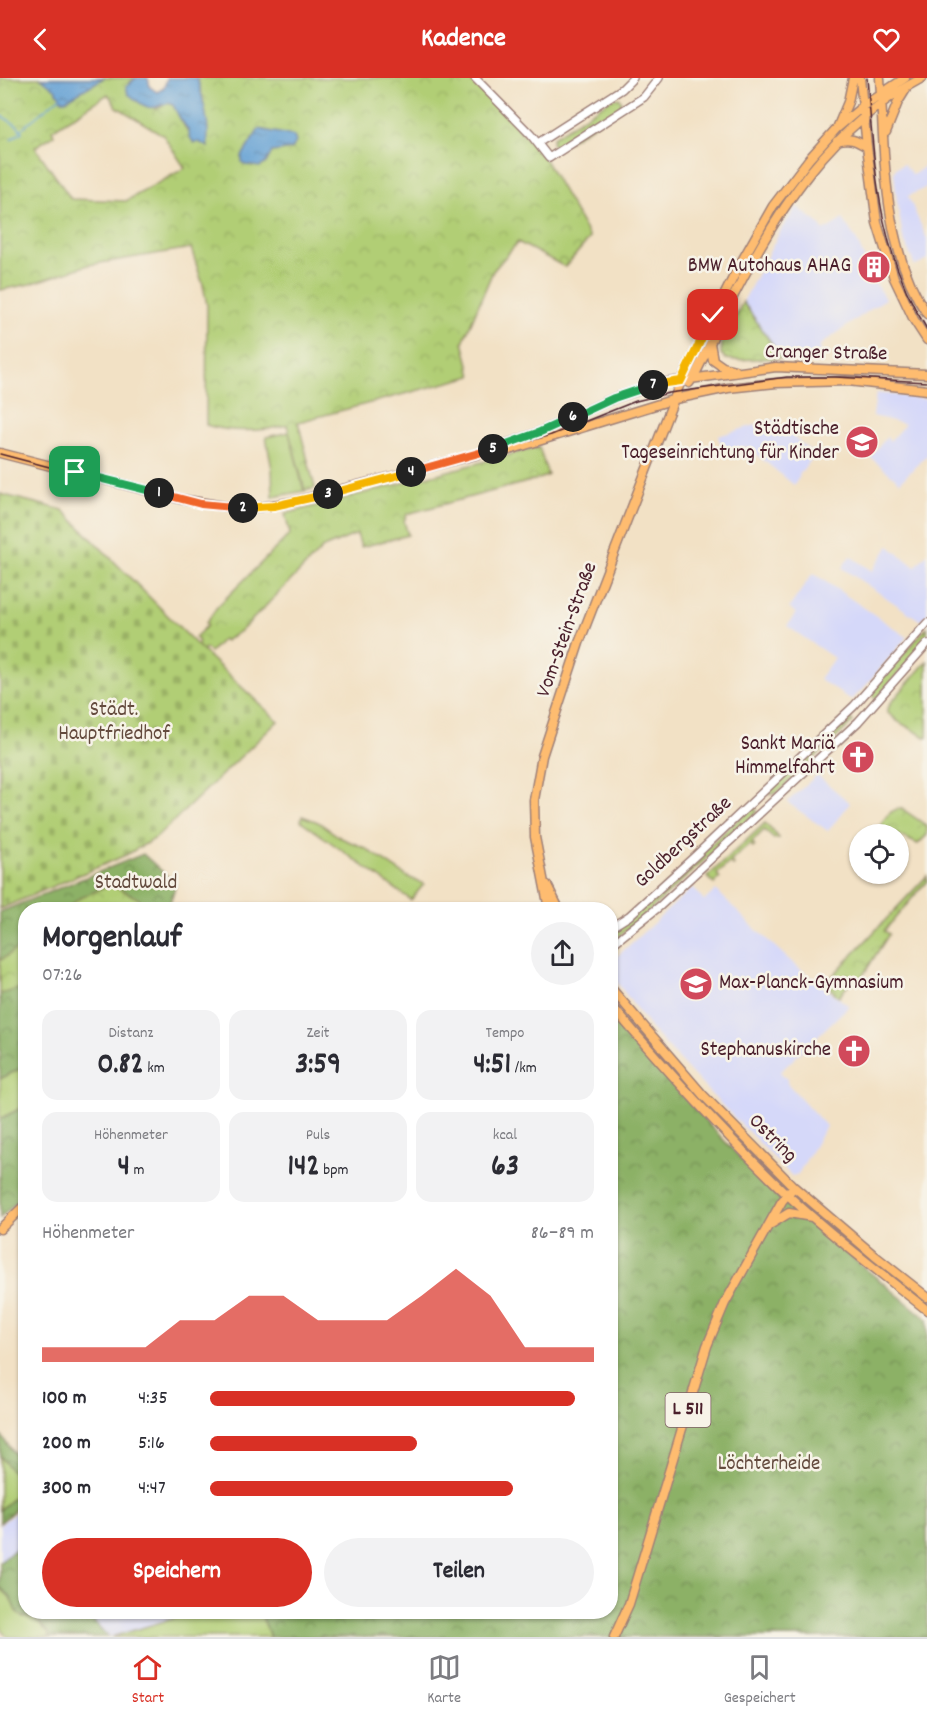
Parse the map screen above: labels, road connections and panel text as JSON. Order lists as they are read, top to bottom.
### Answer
{
  "streets": {
    "main road": [
      "Cranger Straße",
      "Vom-Stein-Straße",
      "Ostring",
      "L 511"
    ],
    "street": ["Goldbergstraße"]
  },
  "crossings": [
    ["Cranger Straße", "Vom-Stein-Straße"],
    ["Ostring", "L 511"]
  ],
  "parks": ["Städt. Hauptfriedhof", "Stadtwald", "Löchterheide"],
  "places": {
    "building": ["BMW Autohaus AHAG"],
    "school or university": ["Städtische Tageseinrichtung für Kinder", "Max-Planck-Gymnasium"],
    "church": ["Sankt Mariä Himmelfahrt", "Stephanuskirche"]
  },
  "page": {
    "header": "Kadence",
    "pins": [
      "7",
      "6",
      "5",
      "4",
      "1",
      "3",
      "2"
    ],
    "heading": ["Morgenlauf", "07:26"],
    "stats": [
      ["Distanz", "0.82 km"],
      ["Zeit", "3:59"],
      ["Tempo", "4:51 /km"],
      ["Höhenmeter", "4 m"],
      ["Puls", "142 bpm"],
      ["kcal", "63"]
    ],
    "chart": ["Höhenmeter", "86–89 m"],
    "list": [
      {
        "name": "100 m",
        "note": "4:35"
      },
      {
        "name": "200 m",
        "note": "5:16"
      },
      {
        "name": "300 m",
        "note": "4:47"
      }
    ],
    "buttons": ["Speichern", "Teilen"],
    "tabs": ["Start", "Karte", "Gespeichert"]
  }
}
